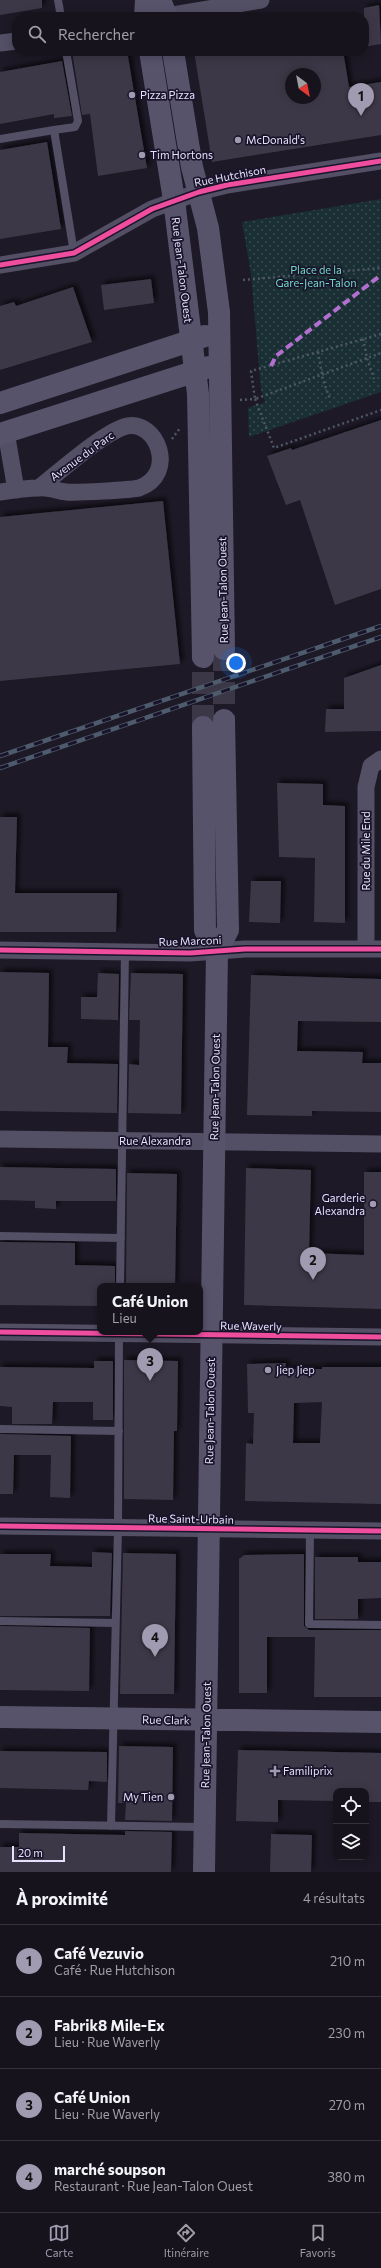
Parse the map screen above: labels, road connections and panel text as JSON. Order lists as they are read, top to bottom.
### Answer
{
  "streets": {
    "main road": ["Rue Jean-Talon Ouest", "Rue Clark"],
    "street": [
      "Rue Hutchison",
      "Avenue du Parc",
      "Rue du Mile End",
      "Rue Marconi",
      "Rue Alexandra",
      "Rue Waverly",
      "Rue Saint-Urbain"
    ]
  },
  "crossings": [
    ["Rue Hutchison", "Rue Jean-Talon Ouest"],
    ["Rue Jean-Talon Ouest", "Rue Marconi"],
    ["Rue Jean-Talon Ouest", "Rue Alexandra"],
    ["Rue Jean-Talon Ouest", "Rue Waverly"],
    ["Rue Jean-Talon Ouest", "Rue Saint-Urbain"],
    ["Rue Jean-Talon Ouest", "Rue Clark"],
    ["Rue du Mile End", "Rue Marconi"]
  ],
  "parks": ["Place de la Gare-Jean-Talon"],
  "places": {
    "other": [
      "Pizza Pizza",
      "McDonald's",
      "Tim Hortons",
      "Garderie Alexandra",
      "Jiep Jiep",
      "My Tien"
    ],
    "health": ["Familiprix"]
  },
  "scale_bar": "20 m",
  "north": "bottom right",
  "page": {
    "search": "Rechercher",
    "pins": [
      "1",
      "2",
      "3",
      "4"
    ],
    "popup": ["Café Union", "Lieu"],
    "scale": "20 m",
    "heading": ["À proximité", "4 résultats"],
    "list": [
      {
        "mark": "1",
        "name": "Café Vezuvio",
        "note": "Café · Rue Hutchison",
        "value": "210 m"
      },
      {
        "mark": "2",
        "name": "Fabrik8 Mile-Ex",
        "note": "Lieu · Rue Waverly",
        "value": "230 m"
      },
      {
        "mark": "3",
        "name": "Café Union",
        "note": "Lieu · Rue Waverly",
        "value": "270 m"
      },
      {
        "mark": "4",
        "name": "marché soupson",
        "note": "Restaurant · Rue Jean-Talon Ouest",
        "value": "380 m"
      }
    ],
    "nav": ["Carte", "Itinéraire", "Favoris"]
  }
}
